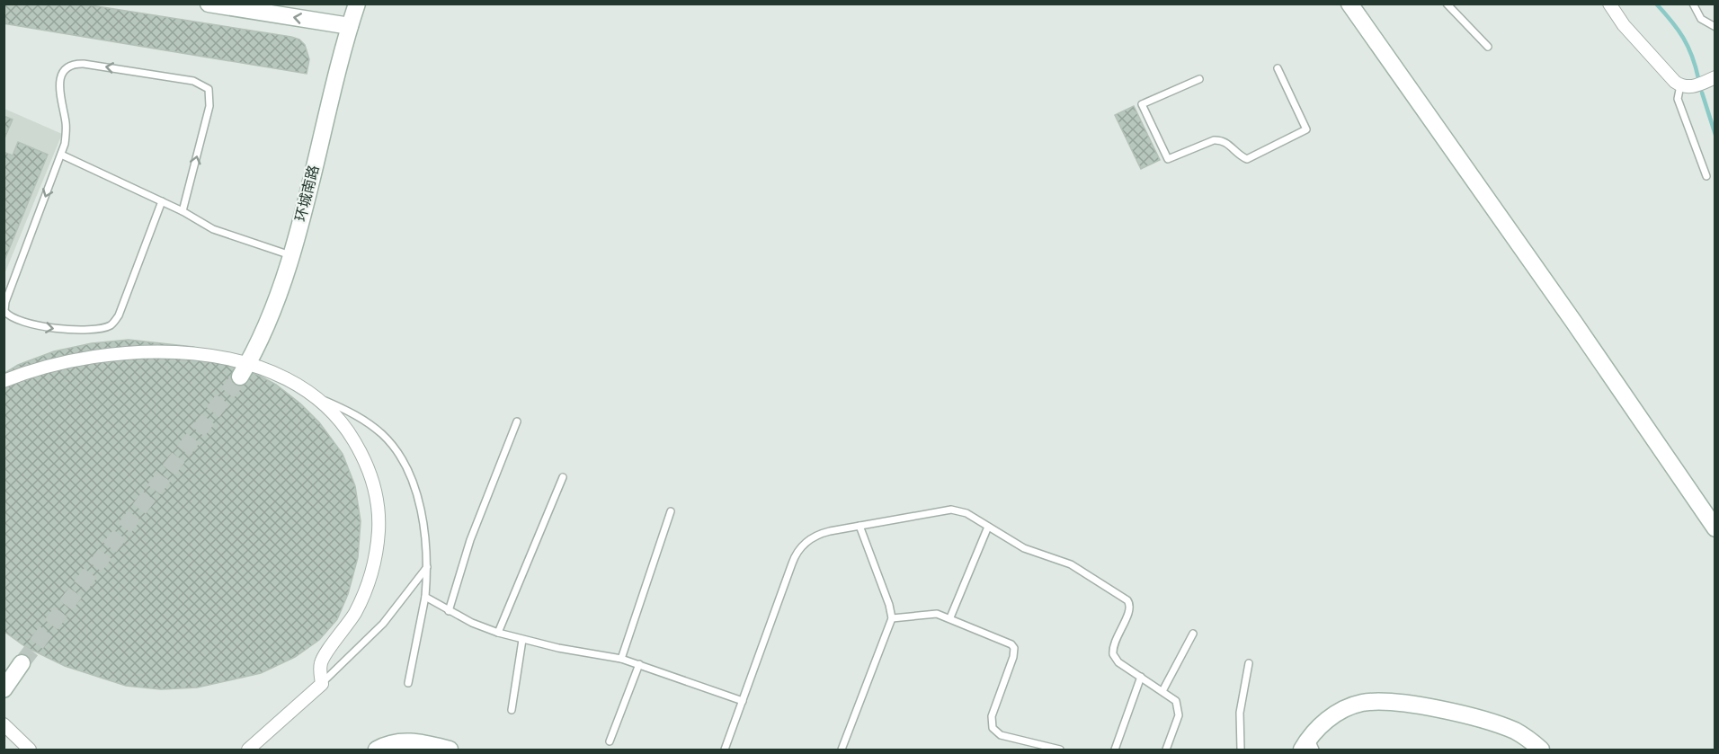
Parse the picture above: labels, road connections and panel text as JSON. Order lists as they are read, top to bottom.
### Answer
{
  "streets": {
    "main road": ["环城南路"]
  }
}
